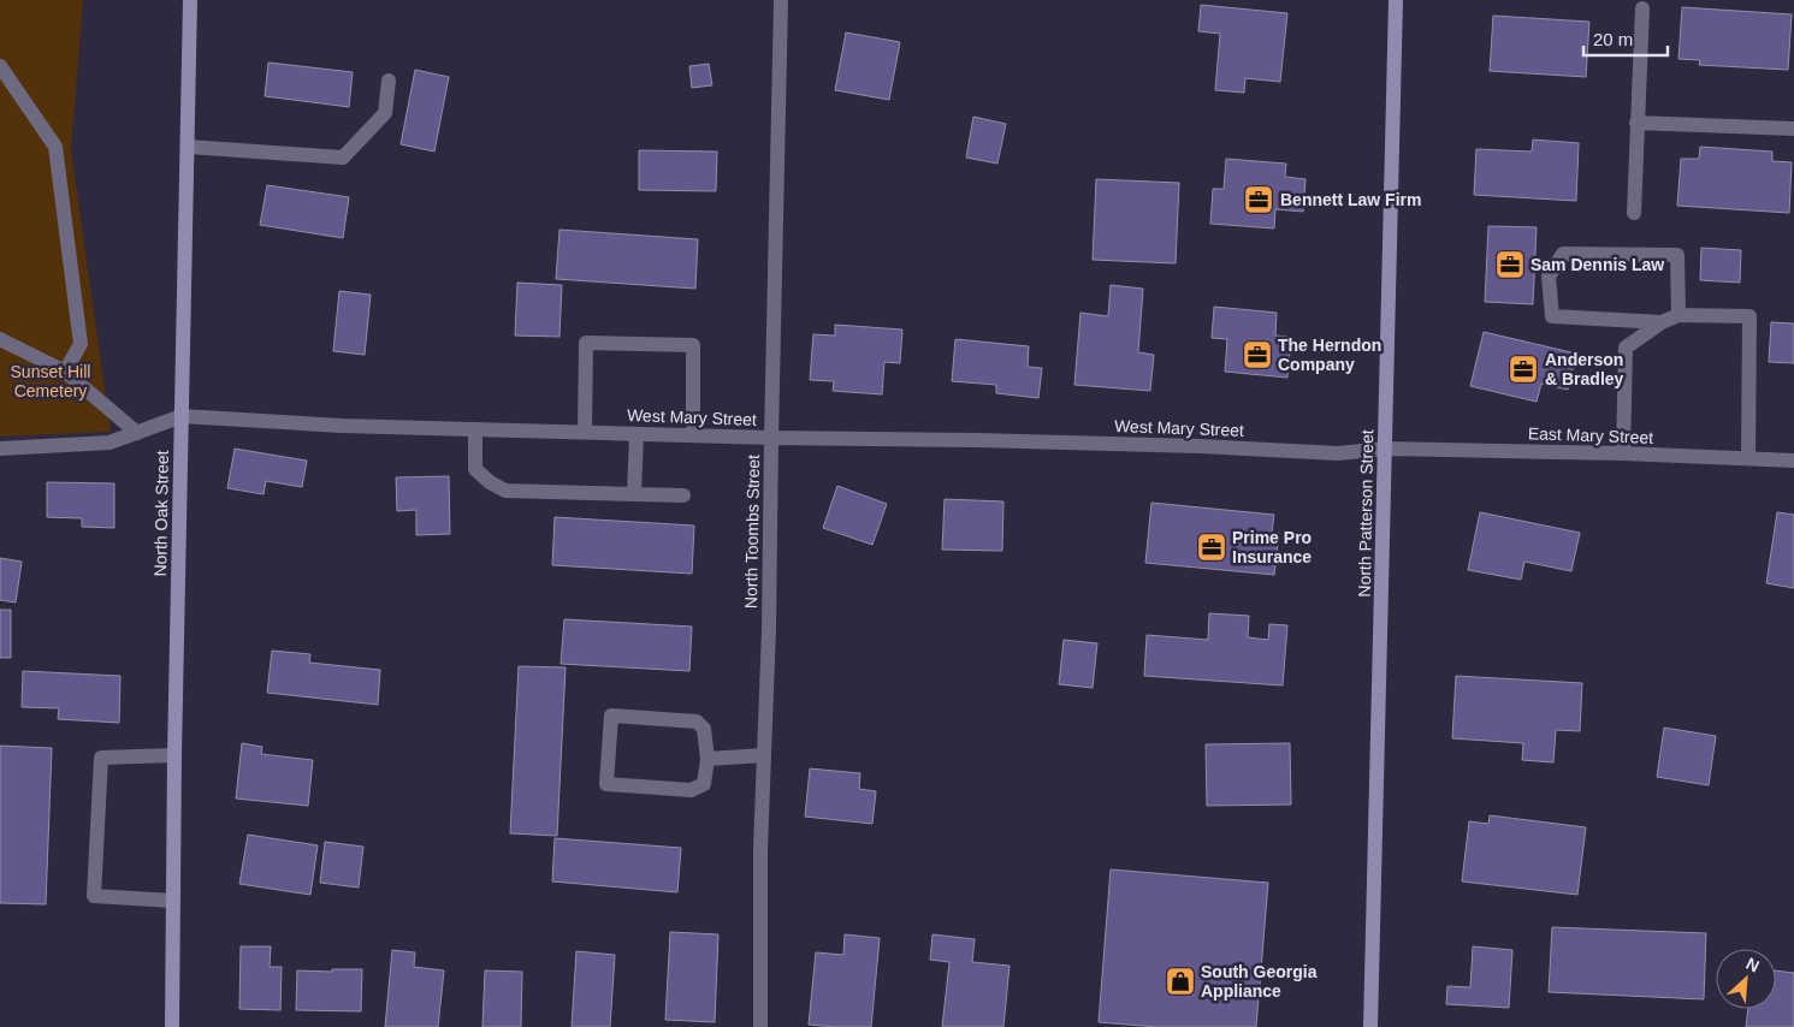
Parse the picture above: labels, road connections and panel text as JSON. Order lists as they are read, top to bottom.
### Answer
{
  "streets": {
    "main road": ["North Oak Street", "North Patterson Street"],
    "street": ["West Mary Street", "East Mary Street", "North Toombs Street"]
  },
  "crossings": [
    ["West Mary Street", "East Mary Street"],
    ["West Mary Street", "North Oak Street"],
    ["West Mary Street", "North Patterson Street"],
    ["West Mary Street", "North Toombs Street"],
    ["East Mary Street", "North Patterson Street"]
  ],
  "parks": ["Sunset Hill Cemetery"],
  "places": {
    "office": [
      "Bennett Law Firm",
      "Sam Dennis Law",
      "The Herndon Company",
      "Anderson & Bradley",
      "Prime Pro Insurance"
    ],
    "shop": ["South Georgia Appliance"]
  },
  "scale_bar": "20 m",
  "north": "top right"
}
